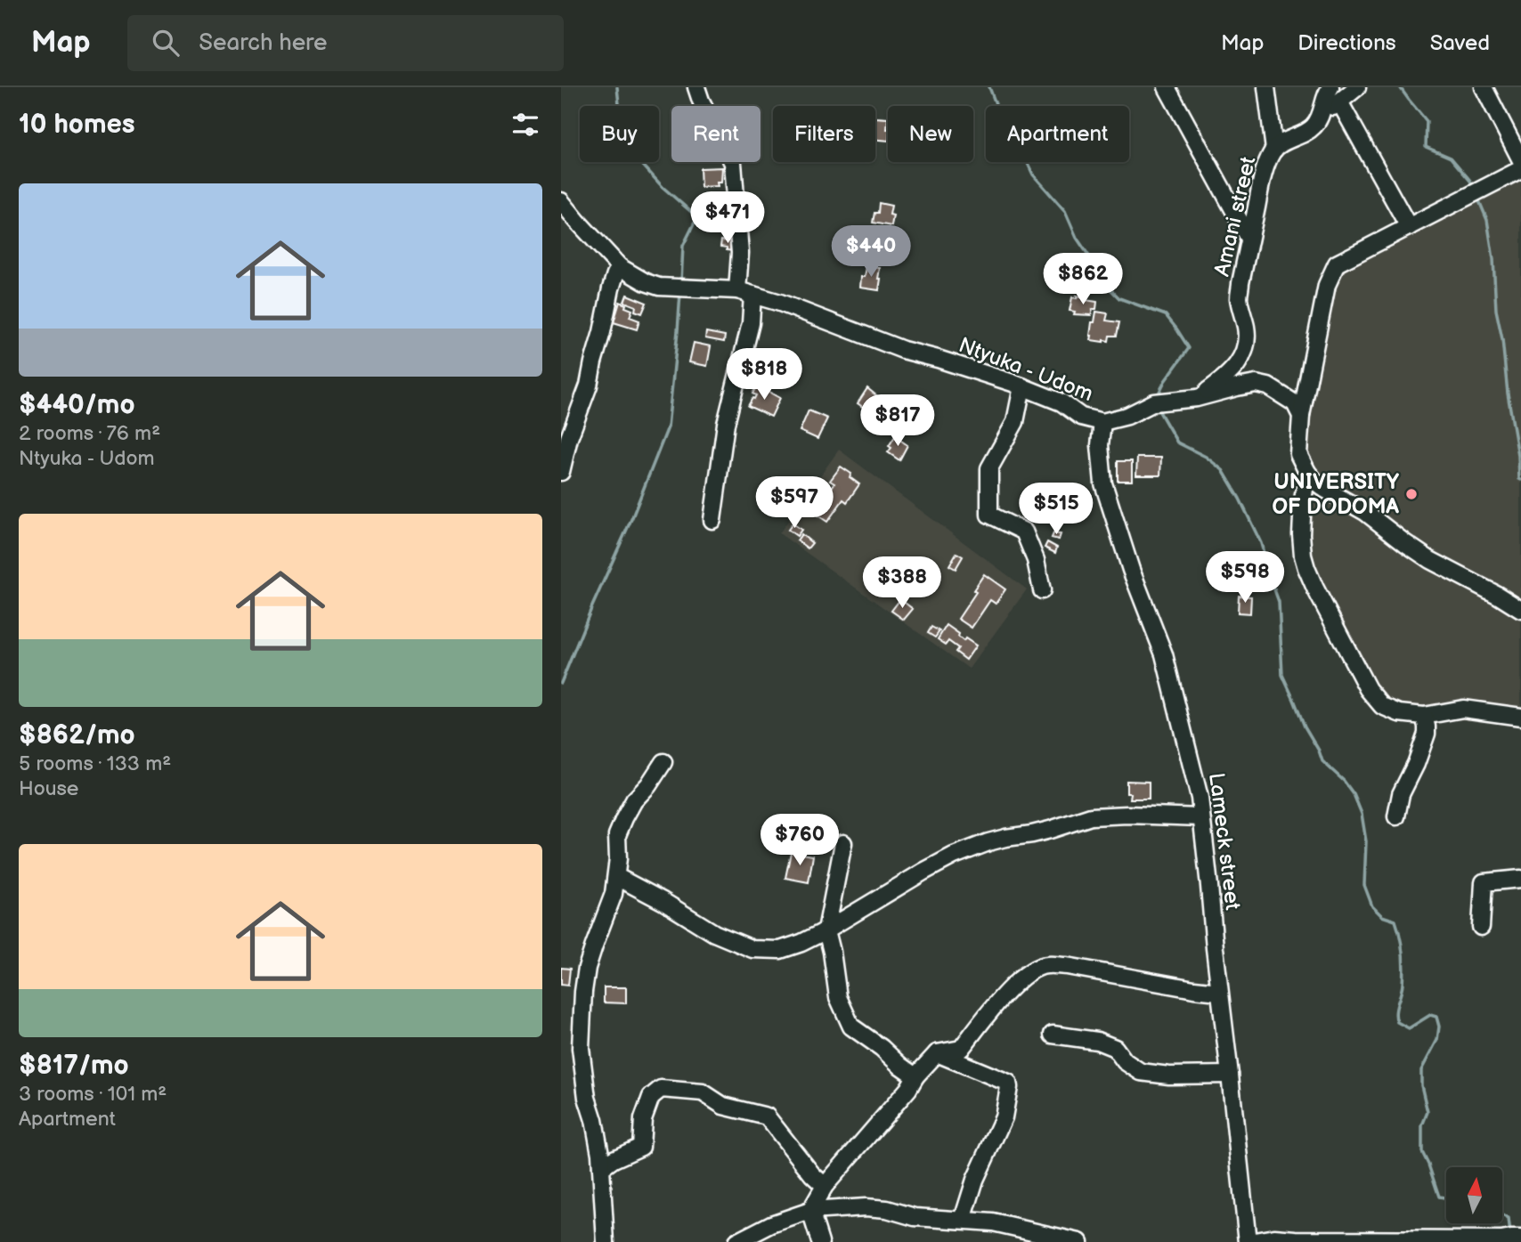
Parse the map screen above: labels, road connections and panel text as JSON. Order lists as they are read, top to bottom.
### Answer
{
  "streets": {
    "street": ["Amani street", "Ntyuka - Udom", "Lameck street"]
  },
  "crossings": [
    ["Amani street", "Ntyuka - Udom"],
    ["Ntyuka - Udom", "Lameck street"]
  ],
  "places": ["UNIVERSITY OF DODOMA"],
  "north": "top",
  "page": {
    "header": "Map",
    "search": "Search here",
    "nav": ["Map", "Directions", "Saved"],
    "heading": "10 homes",
    "chip": [
      "Buy",
      "Rent",
      "Filters",
      "New",
      "Apartment"
    ],
    "list": [
      {
        "name": "$440/mo",
        "note": "2 rooms · 76 m² · Ntyuka - Udom"
      },
      {
        "name": "$862/mo",
        "note": "5 rooms · 133 m² · House"
      },
      {
        "name": "$817/mo",
        "note": "3 rooms · 101 m² · Apartment"
      }
    ],
    "price": [
      "$471",
      "$440",
      "$862",
      "$818",
      "$817",
      "$597",
      "$515",
      "$598",
      "$388",
      "$760"
    ]
  }
}
